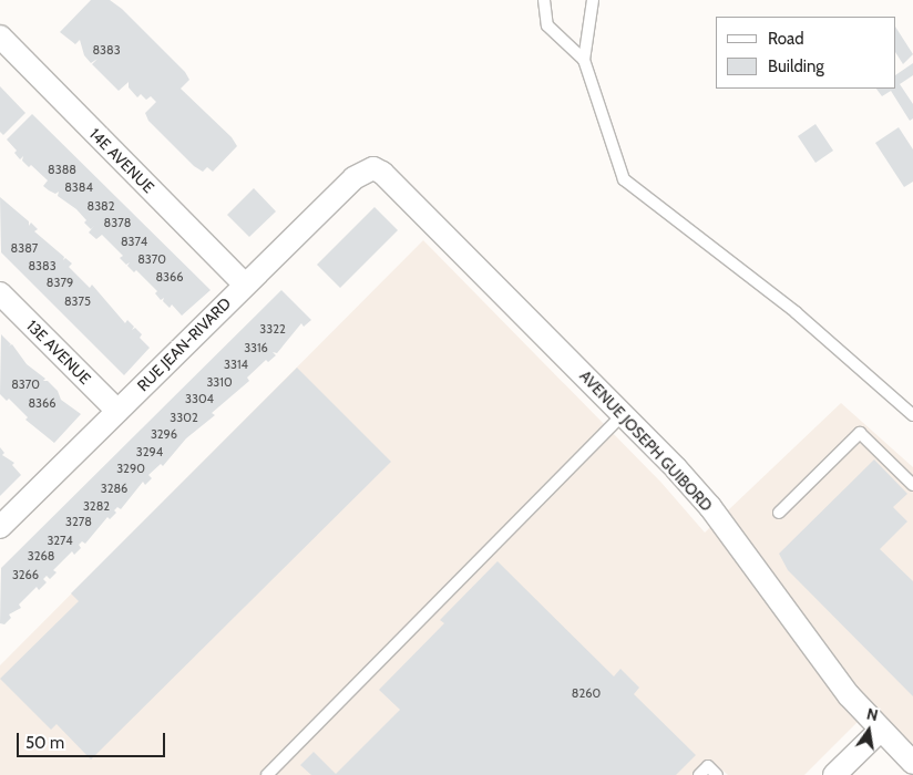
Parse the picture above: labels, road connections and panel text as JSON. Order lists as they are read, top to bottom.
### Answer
{
  "streets": {
    "street": [
      "14E AVENUE",
      "RUE JEAN-RIVARD",
      "13E AVENUE",
      "AVENUE JOSEPH GUIBORD"
    ]
  },
  "crossings": [
    ["14E AVENUE", "RUE JEAN-RIVARD"],
    ["RUE JEAN-RIVARD", "13E AVENUE"],
    ["RUE JEAN-RIVARD", "AVENUE JOSEPH GUIBORD"]
  ],
  "house_numbers": [
    "8383",
    "8388",
    "8384",
    "8382",
    "8378",
    "8374",
    "8387",
    "8370",
    "8383",
    "8366",
    "8379",
    "8375",
    "3322",
    "3316",
    "3314",
    "3310",
    "8370",
    "3304",
    "8366",
    "3302",
    "3296",
    "3294",
    "3290",
    "3286",
    "3282",
    "3278",
    "3274",
    "3268",
    "3266",
    "8260"
  ],
  "legend": ["Road", "Building"],
  "scale_bar": "50 m",
  "north": "top"
}
